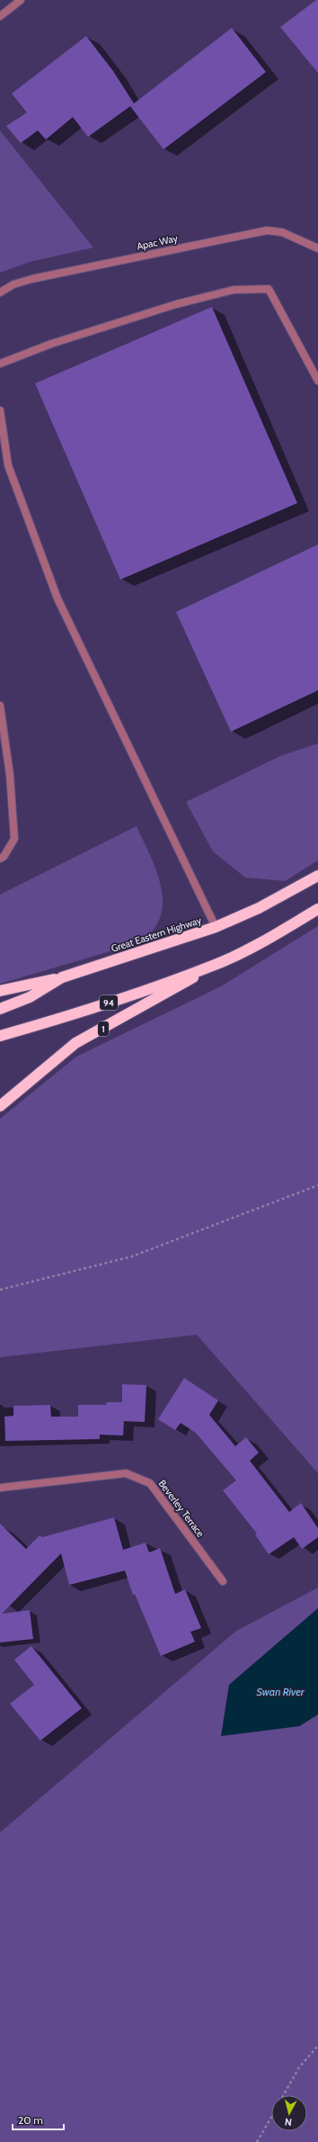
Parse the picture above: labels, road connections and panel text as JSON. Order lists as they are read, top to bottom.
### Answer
{
  "streets": {
    "highway": ["Great Eastern Highway", "94", "1"],
    "street": ["Apac Way", "Beverley Terrace"]
  },
  "crossings": [
    ["94", "1"]
  ],
  "water": ["Swan River"],
  "scale_bar": "20 m",
  "north": "bottom"
}
